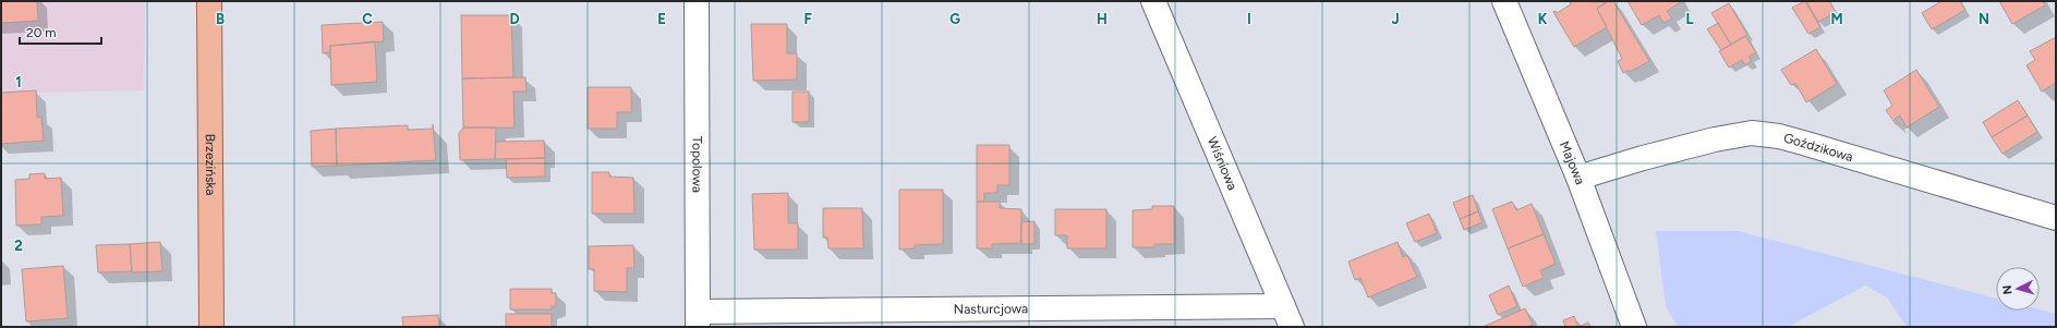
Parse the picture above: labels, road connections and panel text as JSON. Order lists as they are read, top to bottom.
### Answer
{
  "streets": {
    "main road": ["Brzezińska"],
    "street": [
      "Goździkowa",
      "Majowa",
      "Topolowa",
      "Wiśniowa",
      "Nasturcjowa"
    ]
  },
  "crossings": [
    ["Goździkowa", "Majowa"],
    ["Topolowa", "Nasturcjowa"],
    ["Wiśniowa", "Nasturcjowa"]
  ],
  "scale_bar": "20 m",
  "north": "left",
  "grid": {
    "columns": [
      "B",
      "C",
      "D",
      "E",
      "F",
      "G",
      "H",
      "I",
      "J",
      "K",
      "L",
      "M",
      "N"
    ],
    "rows": ["1", "2"]
  }
}
